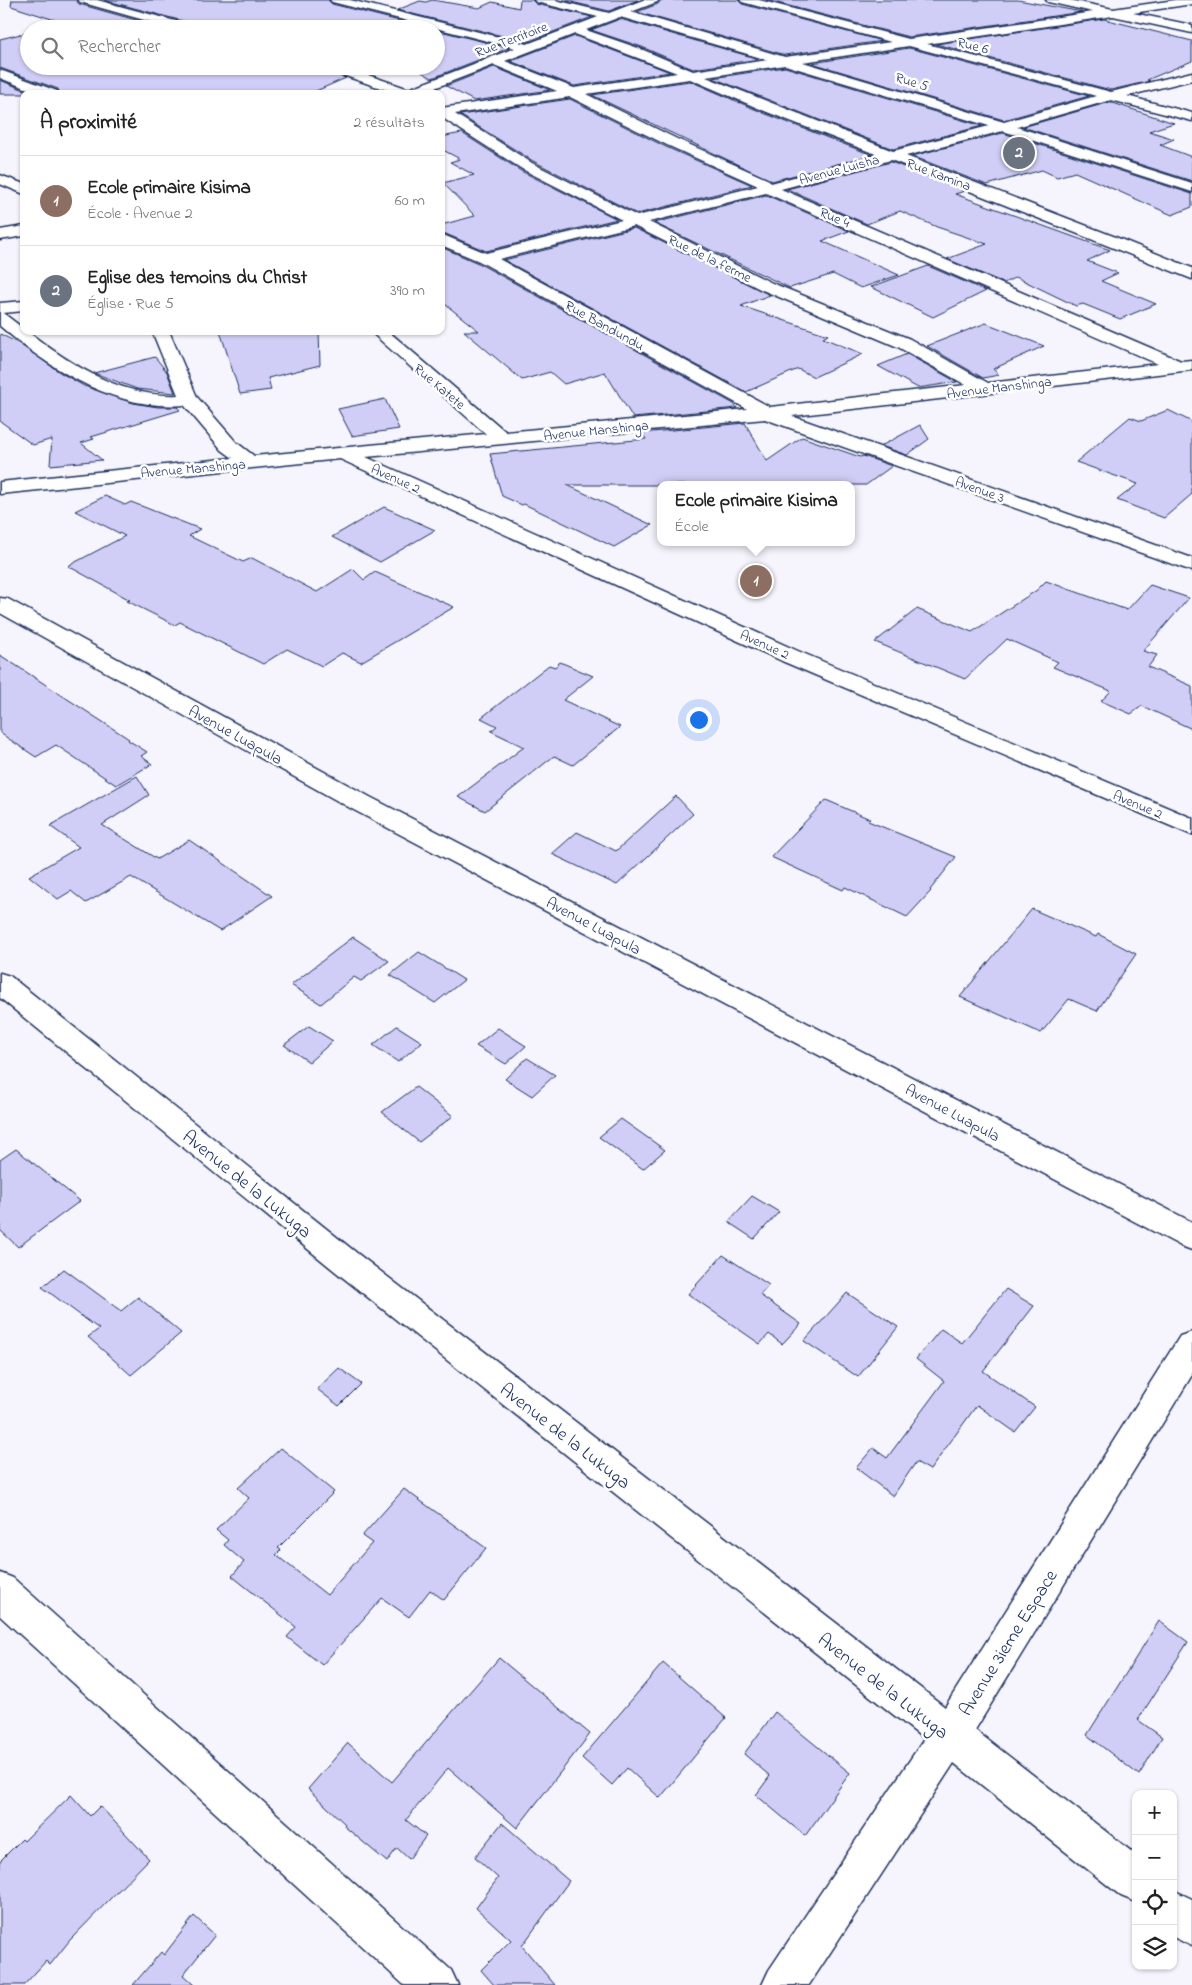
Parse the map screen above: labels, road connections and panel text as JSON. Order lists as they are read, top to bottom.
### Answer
{
  "streets": {
    "street": [
      "Rue Territoire",
      "Rue 6",
      "Rue 5",
      "Avenue Luisha",
      "Rue Kamina",
      "Rue 4",
      "Rue de la ferme",
      "Rue Bandundu",
      "Rue Katete",
      "Avenue Manshinga",
      "Avenue 2",
      "Avenue 3",
      "Avenue Luapula",
      "Avenue de la Lukuga",
      "Avenue 3ieme Espace"
    ]
  },
  "crossings": [
    ["Rue Territoire", "Rue 5"],
    ["Rue Territoire", "Rue Kamina"],
    ["Rue Territoire", "Rue 4"],
    ["Rue 6", "Avenue Luisha"],
    ["Rue 5", "Avenue Luisha"],
    ["Avenue Luisha", "Rue Kamina"],
    ["Avenue Luisha", "Rue 4"],
    ["Avenue Luisha", "Rue de la ferme"],
    ["Avenue Luisha", "Rue Bandundu"],
    ["Rue 4", "Avenue Manshinga"],
    ["Rue de la ferme", "Avenue Manshinga"],
    ["Rue Bandundu", "Avenue Manshinga"],
    ["Rue Bandundu", "Avenue 3"],
    ["Rue Katete", "Avenue Manshinga"],
    ["Avenue Manshinga", "Avenue 2"],
    ["Avenue Manshinga", "Avenue 3"],
    ["Avenue de la Lukuga", "Avenue 3ieme Espace"]
  ],
  "page": {
    "search": "Rechercher",
    "heading": ["À proximité", "2 résultats"],
    "pins": ["2", "1"],
    "list": [
      {
        "mark": "1",
        "name": "Ecole primaire Kisima",
        "note": "École · Avenue 2",
        "value": "60 m"
      },
      {
        "mark": "2",
        "name": "Eglise des temoins du Christ",
        "note": "Église · Rue 5",
        "value": "390 m"
      }
    ],
    "popup": ["Ecole primaire Kisima", "École"],
    "map_buttons": ["+", "−"]
  }
}
